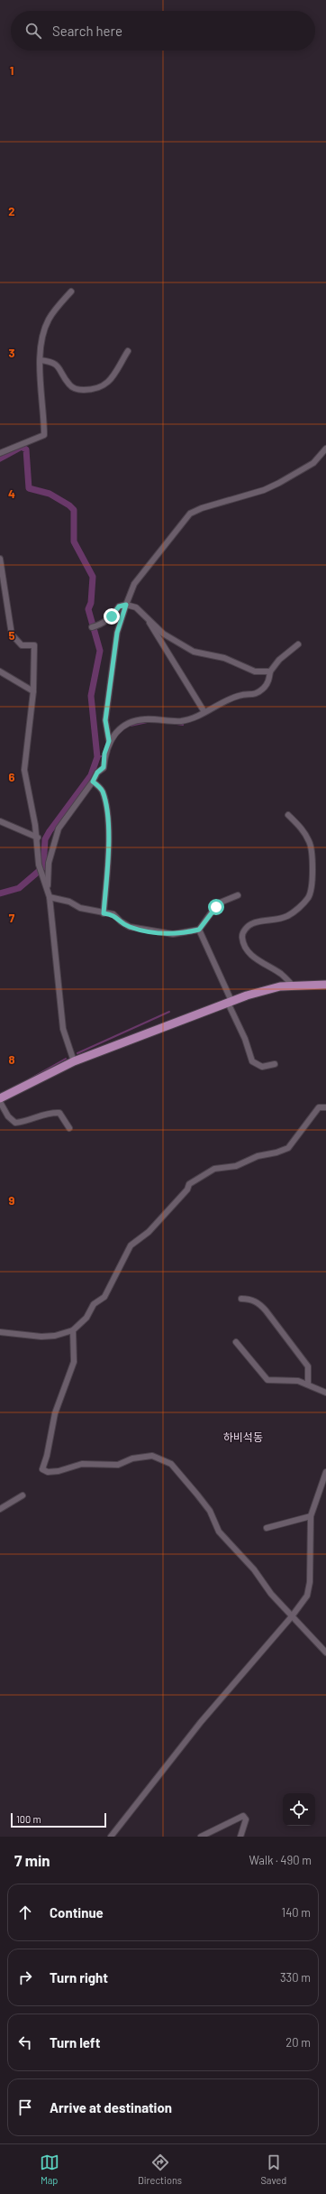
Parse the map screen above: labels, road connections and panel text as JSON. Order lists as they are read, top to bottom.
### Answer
{
  "districts": ["하비석동"],
  "scale_bar": "100 m",
  "page": {
    "search": "Search here",
    "scale": "100 m",
    "heading": ["7 min", "Walk · 490 m"],
    "list": [
      ["Continue", "140 m"],
      ["Turn right", "330 m"],
      ["Turn left", "20 m"],
      "Arrive at destination"
    ],
    "nav": ["Map", "Directions", "Saved"]
  },
  "grid": {
    "rows": [
      "1",
      "2",
      "3",
      "4",
      "5",
      "6",
      "7",
      "8",
      "9"
    ]
  }
}
